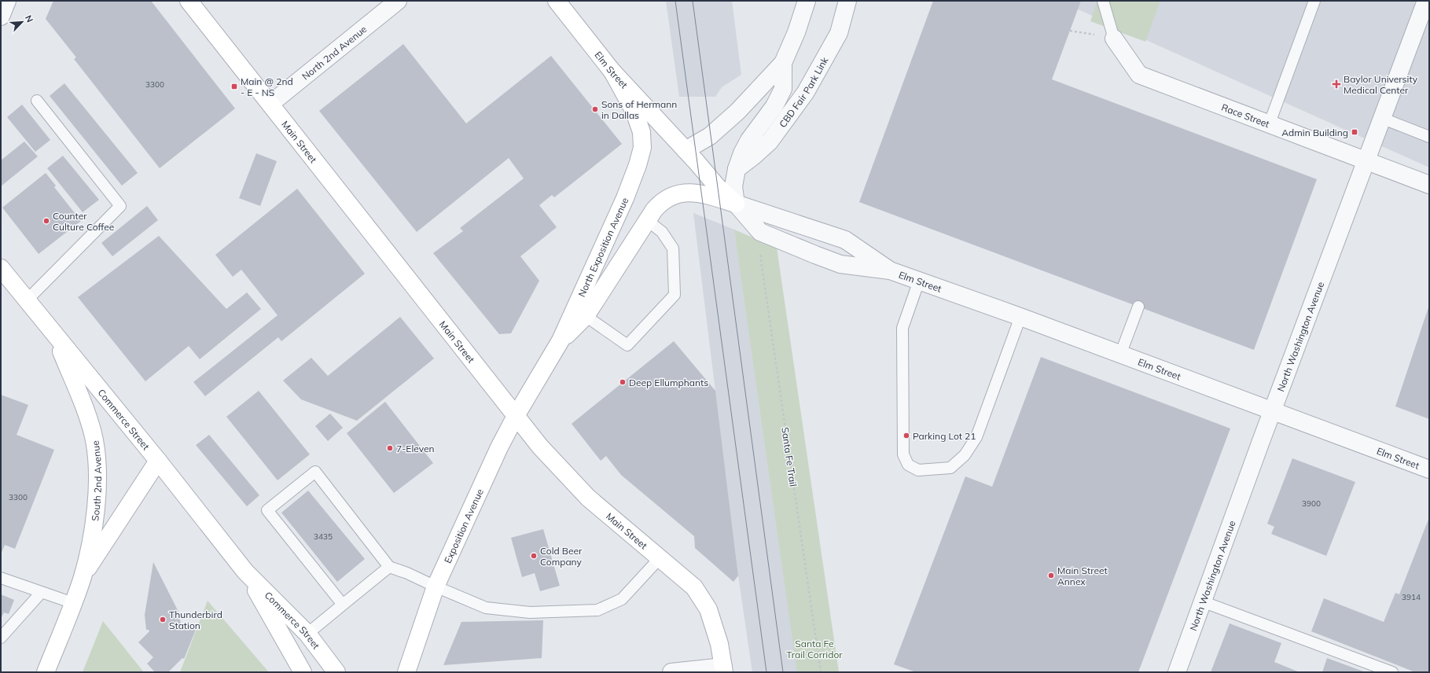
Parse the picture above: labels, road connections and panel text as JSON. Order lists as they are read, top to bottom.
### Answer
{
  "streets": {
    "main road": [
      "Elm Street",
      "Main Street",
      "North Exposition Avenue",
      "Commerce Street",
      "South 2nd Avenue",
      "Exposition Avenue"
    ],
    "street": [
      "North 2nd Avenue",
      "CBD Fair Park Link",
      "Race Street",
      "North Washington Avenue"
    ],
    "path": ["Santa Fe Trail"]
  },
  "crossings": [
    ["North 2nd Avenue", "Main Street"],
    ["Elm Street", "CBD Fair Park Link"],
    ["Elm Street", "North Exposition Avenue"],
    ["Elm Street", "North Washington Avenue"],
    ["Race Street", "North Washington Avenue"],
    ["Main Street", "North Exposition Avenue"],
    ["Main Street", "Exposition Avenue"],
    ["North Exposition Avenue", "Exposition Avenue"],
    ["Commerce Street", "South 2nd Avenue"]
  ],
  "parks": ["Santa Fe Trail Corridor"],
  "places": {
    "health": ["Baylor University Medical Center"],
    "transit": ["Main @ 2nd - E - NS", "Admin Building"],
    "other": [
      "Sons of Hermann in Dallas",
      "Counter Culture Coffee",
      "Deep Ellumphants",
      "Parking Lot 21",
      "7-Eleven",
      "Cold Beer Company",
      "Main Street Annex",
      "Thunderbird Station"
    ]
  },
  "house_numbers": [
    "3300",
    "3300",
    "3900",
    "3435",
    "3914"
  ],
  "north": "top right"
}
